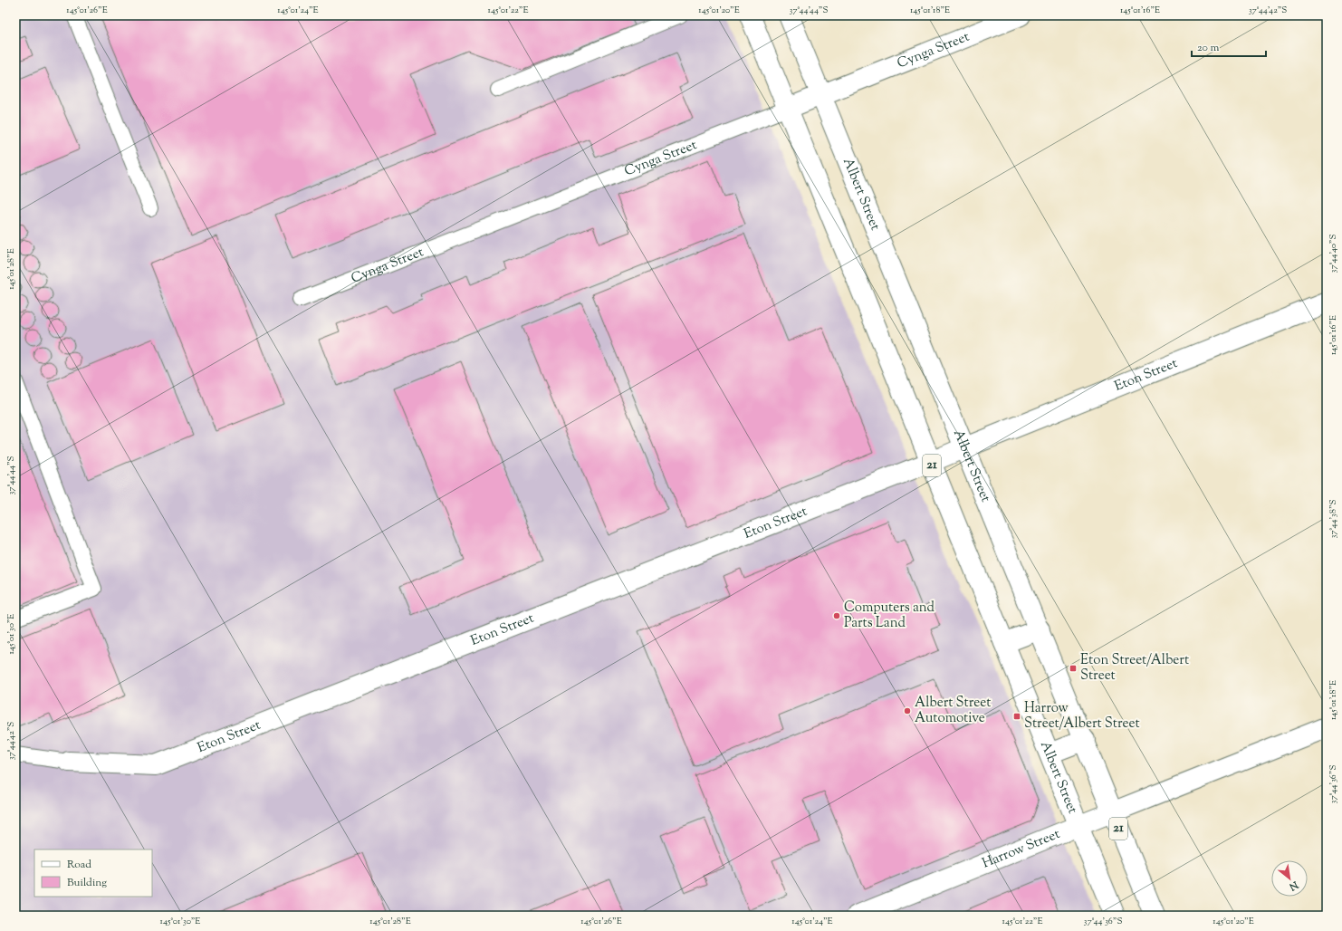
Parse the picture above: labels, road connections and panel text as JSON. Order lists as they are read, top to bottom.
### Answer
{
  "streets": {
    "main road": [
      "Cynga Street",
      "Albert Street",
      "Eton Street",
      "21",
      "Harrow Street"
    ]
  },
  "crossings": [
    ["Cynga Street", "Albert Street"],
    ["Albert Street", "Eton Street"],
    ["Albert Street", "Harrow Street"]
  ],
  "places": {
    "other": ["Computers and Parts Land", "Albert Street Automotive"],
    "transit": ["Eton Street/Albert Street", "Harrow Street/Albert Street"]
  },
  "legend": ["Road", "Building"],
  "scale_bar": "20 m",
  "north": "bottom right",
  "coordinates": [
    "145°01'26\"E",
    "145°01'24\"E",
    "145°01'22\"E",
    "145°01'20\"E",
    "37°44'44\"S",
    "145°01'18\"E",
    "145°01'16\"E",
    "37°44'42\"S",
    "37°44'40\"S",
    "145°01'28\"E",
    "37°44'38\"S",
    "145°01'30\"E",
    "37°44'36\"S"
  ]
}
